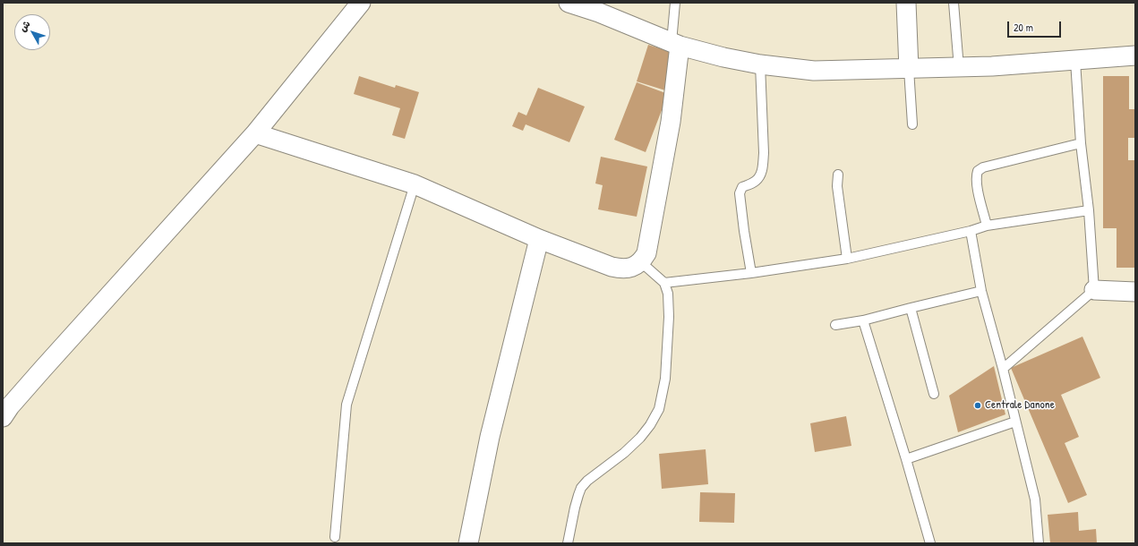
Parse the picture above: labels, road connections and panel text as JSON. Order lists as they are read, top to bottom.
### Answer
{
  "places": ["Centrale Danone"],
  "scale_bar": "20 m",
  "north": "top left"
}
